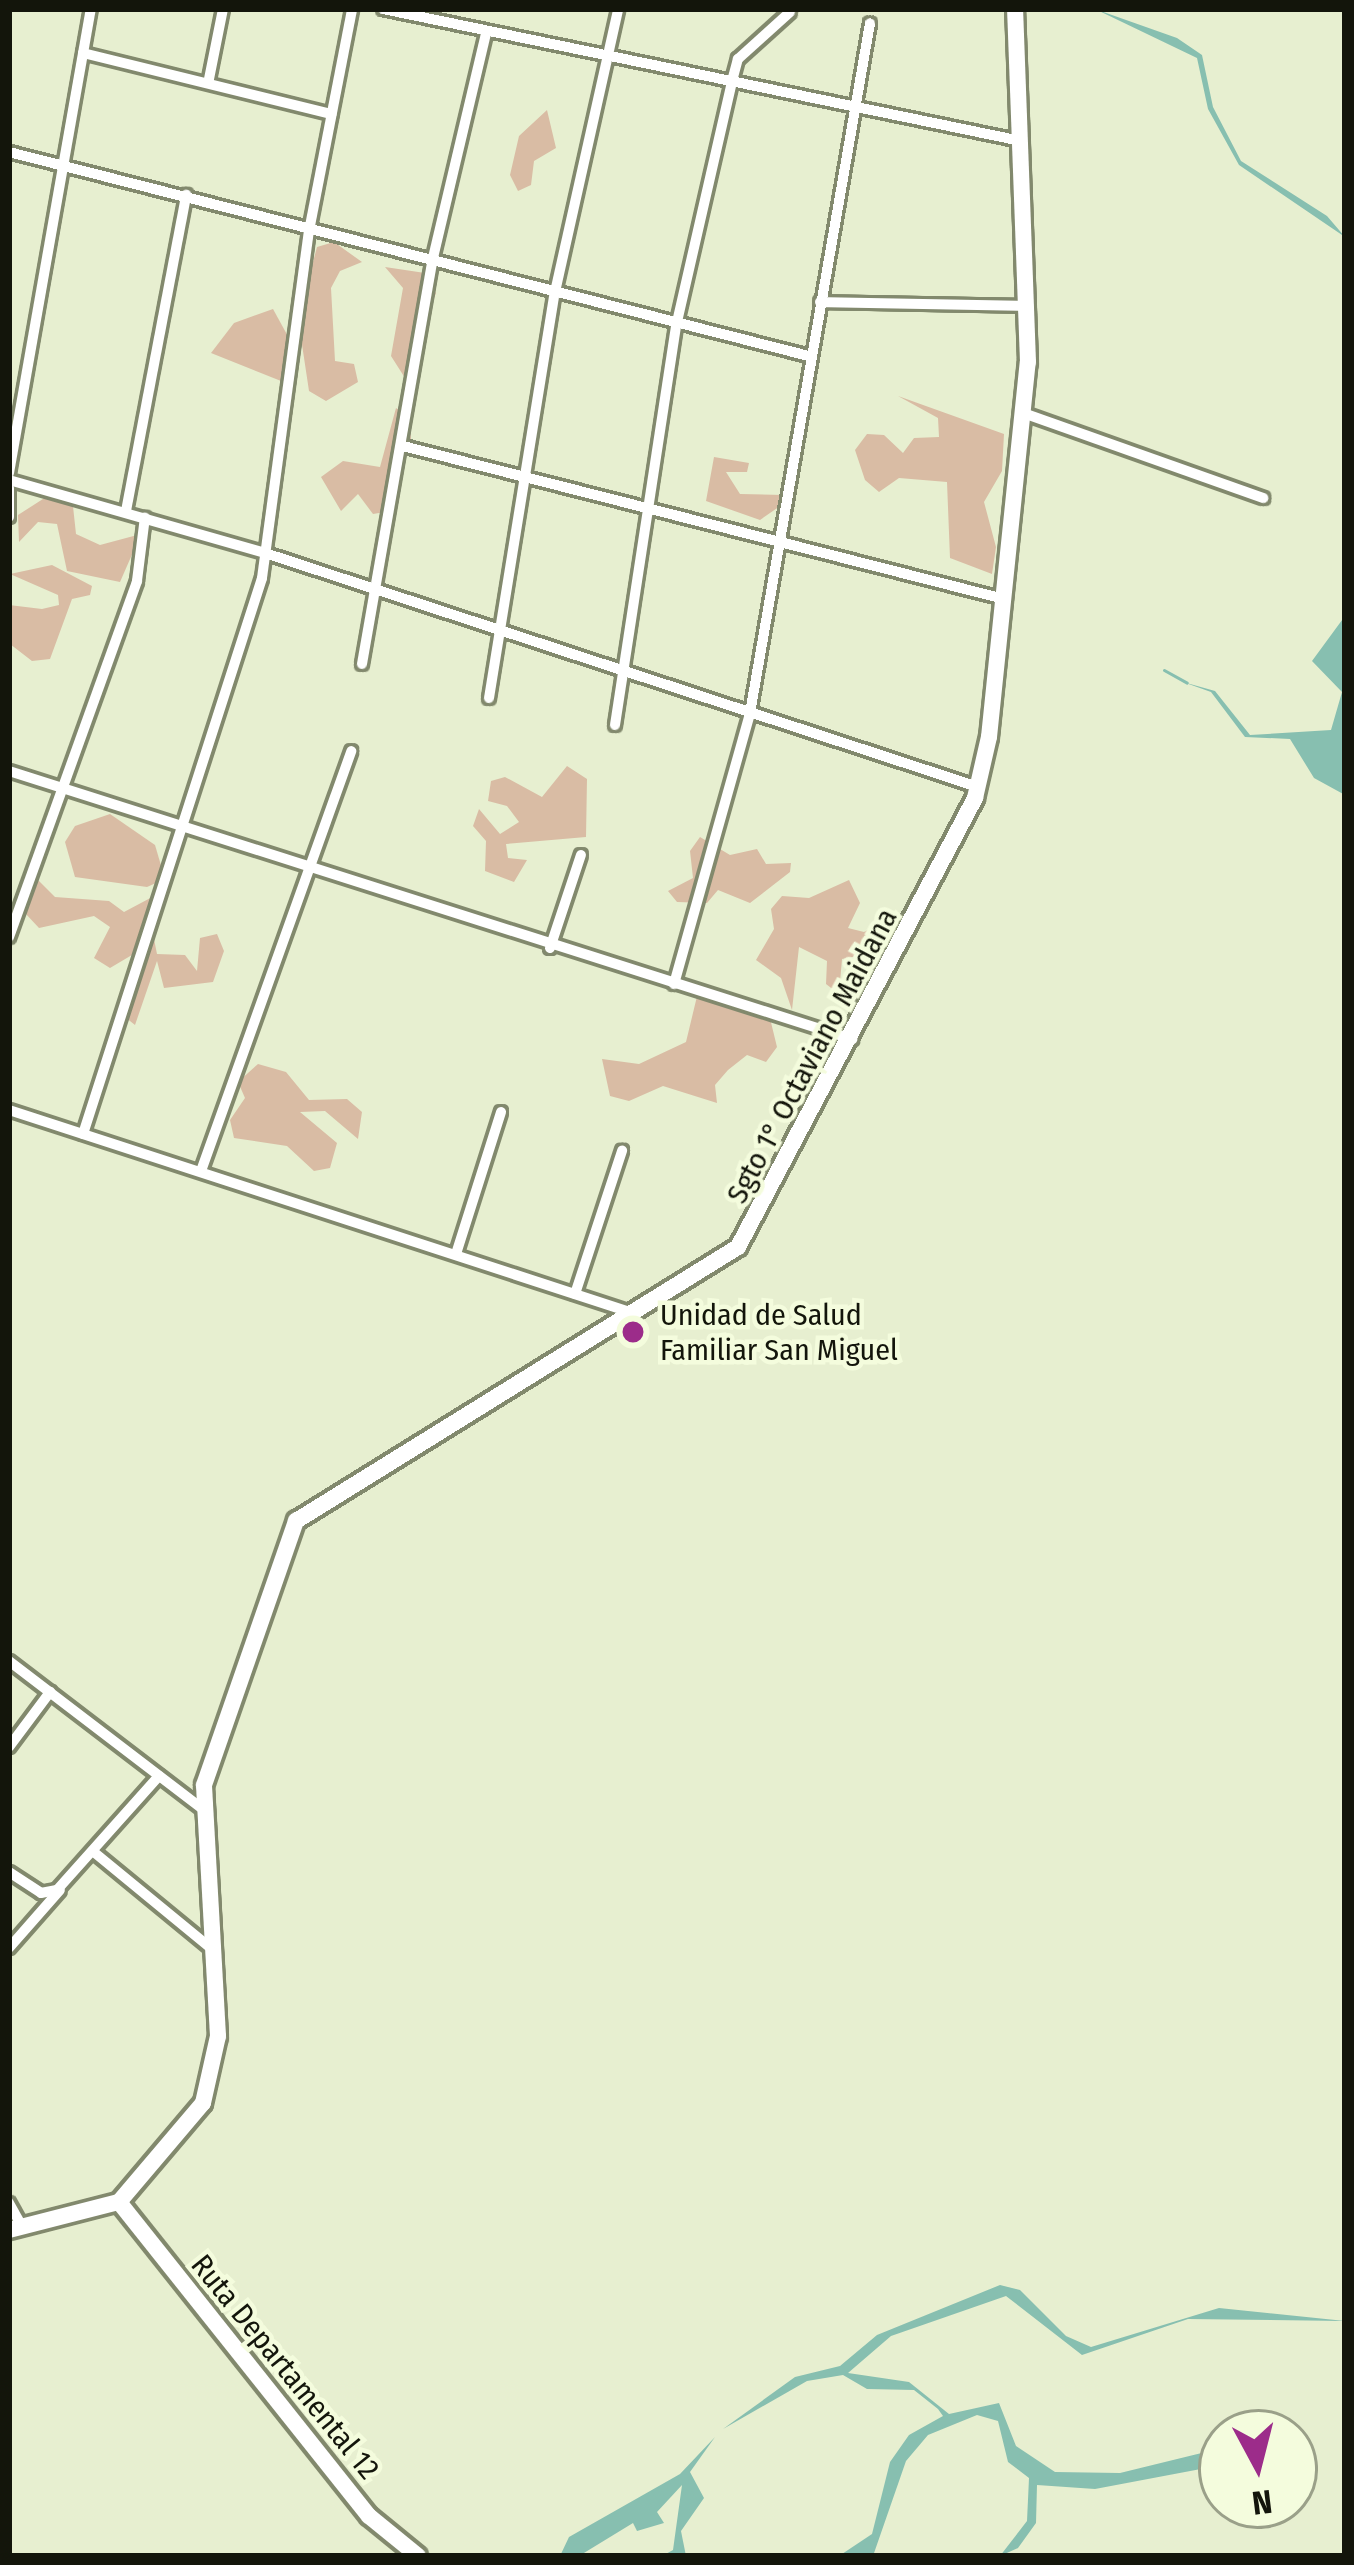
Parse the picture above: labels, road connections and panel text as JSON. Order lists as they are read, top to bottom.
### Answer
{
  "streets": {
    "main road": ["Sgto 1° Octaviano Maidana", "Ruta Departamental 12"]
  },
  "crossings": [
    ["Sgto 1° Octaviano Maidana", "Ruta Departamental 12"]
  ],
  "places": ["Unidad de Salud Familiar San Miguel"],
  "north": "bottom"
}
